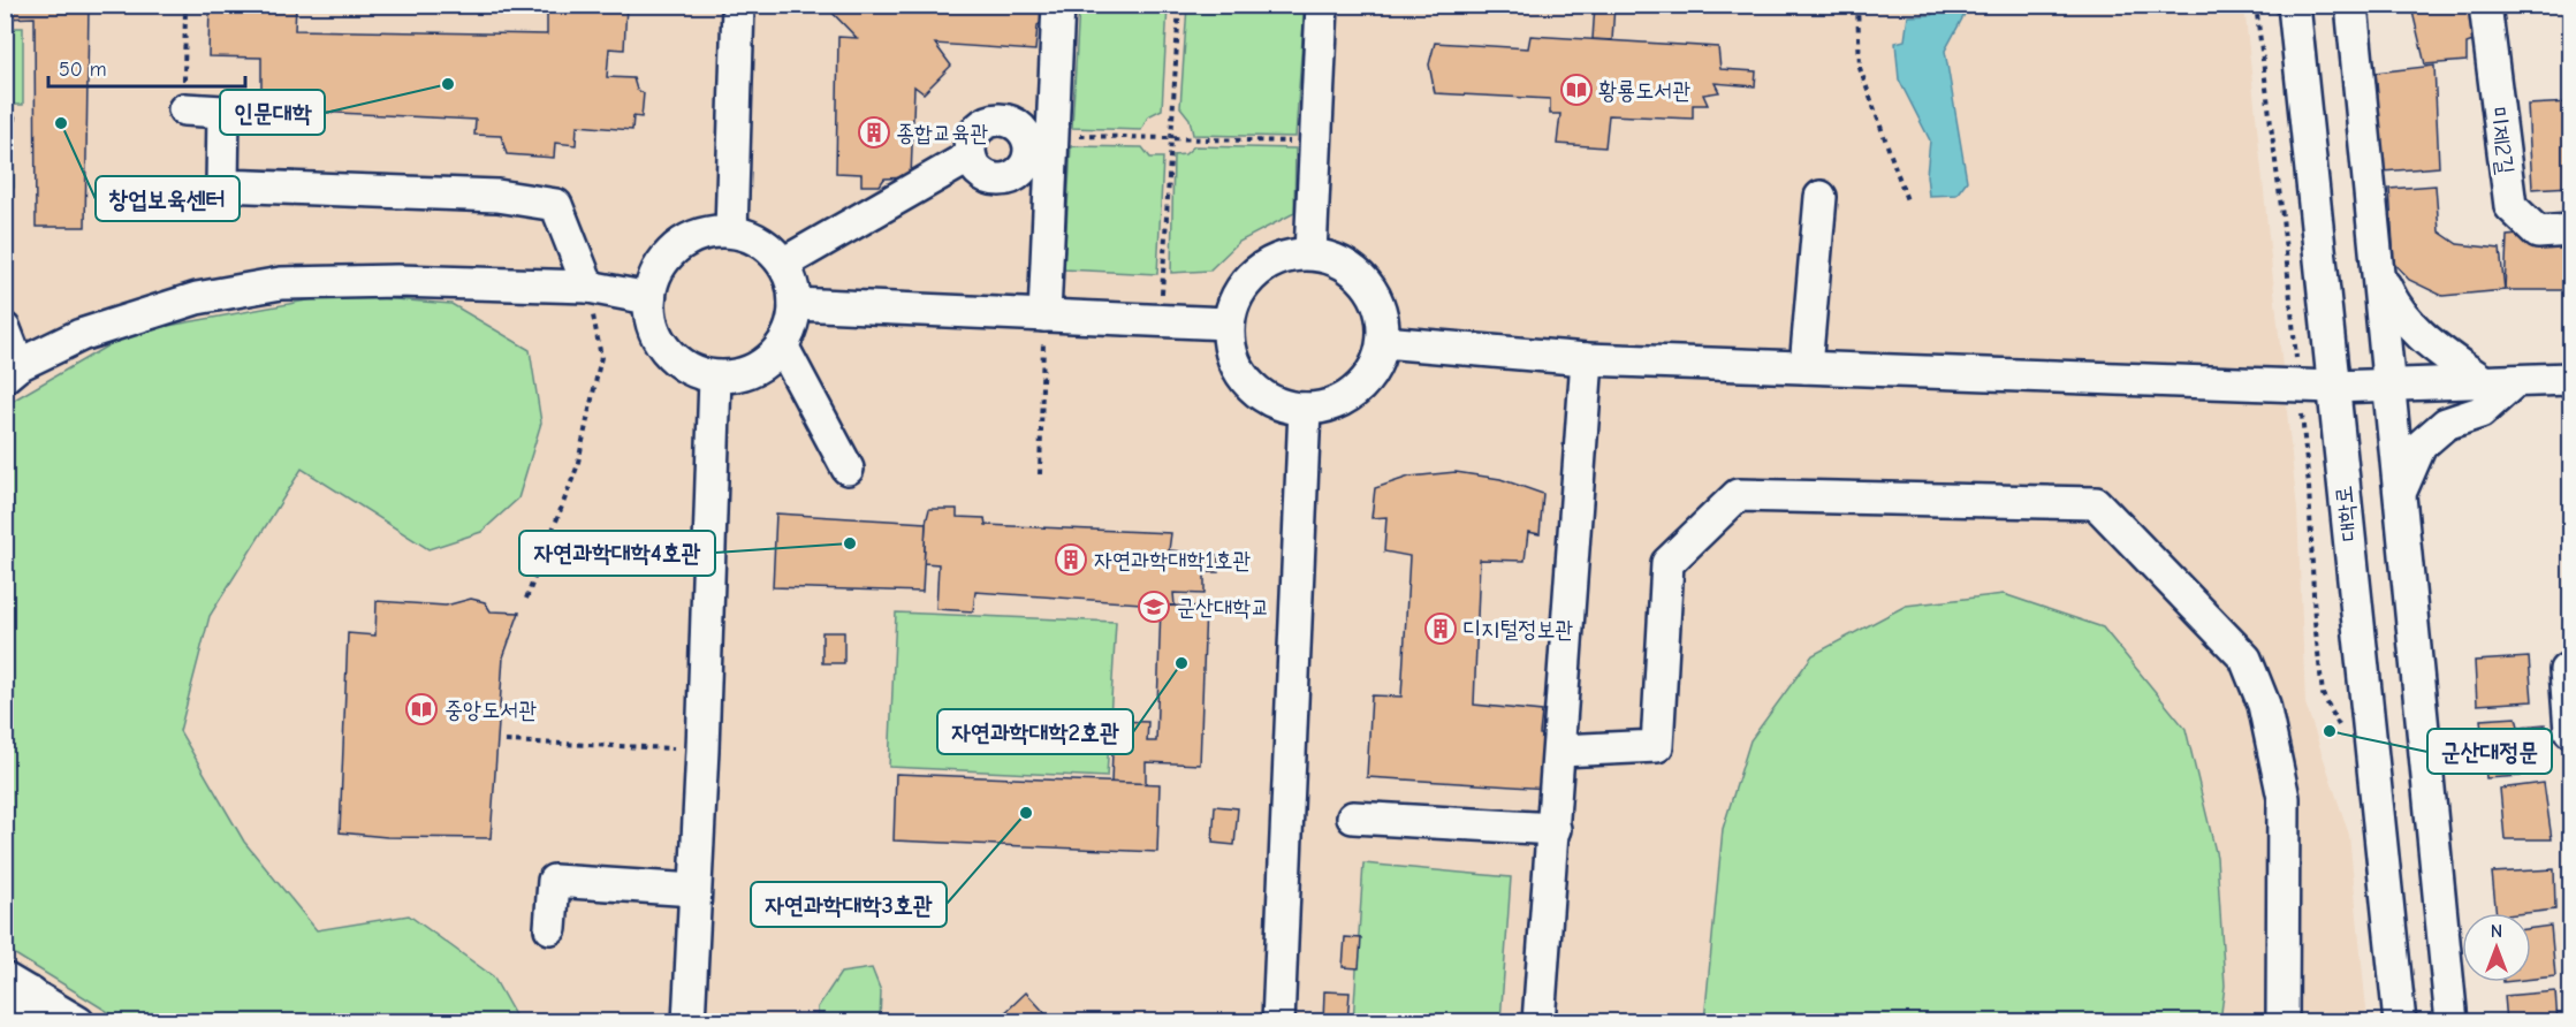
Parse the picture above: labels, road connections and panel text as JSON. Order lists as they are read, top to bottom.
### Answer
{
  "streets": {
    "street": ["미제2길", "대학로"]
  },
  "places": {
    "other": [
      "인문대학",
      "창업보육센터",
      "자연과학대학4호관",
      "자연과학대학2호관",
      "군산대정문",
      "자연과학대학3호관"
    ],
    "library": ["황룡도서관", "중앙도서관"],
    "building": ["종합교육관", "자연과학대학1호관", "디지털정보관"],
    "school or university": ["군산대학교"]
  },
  "scale_bar": "50 m",
  "north": "top"
}
